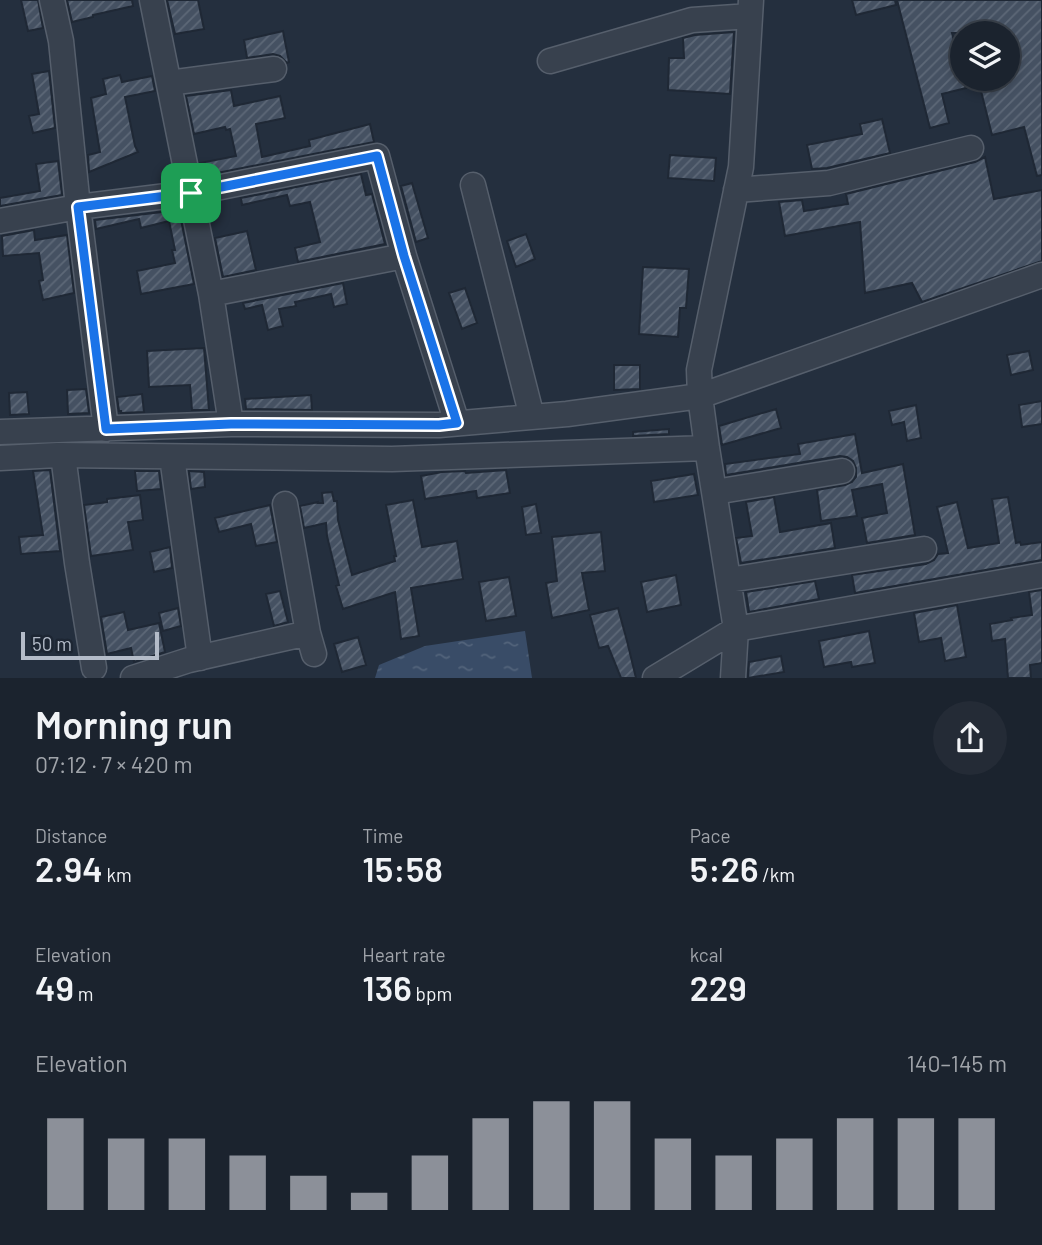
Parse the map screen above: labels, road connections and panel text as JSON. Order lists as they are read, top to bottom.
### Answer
{
  "scale_bar": "50 m",
  "page": {
    "scale": "50 m",
    "heading": ["Morning run", "07:12 · 7 × 420 m"],
    "stats": [
      ["Distance", "2.94 km"],
      ["Time", "15:58"],
      ["Pace", "5:26 /km"],
      ["Elevation", "49 m"],
      ["Heart rate", "136 bpm"],
      ["kcal", "229"]
    ],
    "chart": ["Elevation", "140–145 m"]
  }
}
